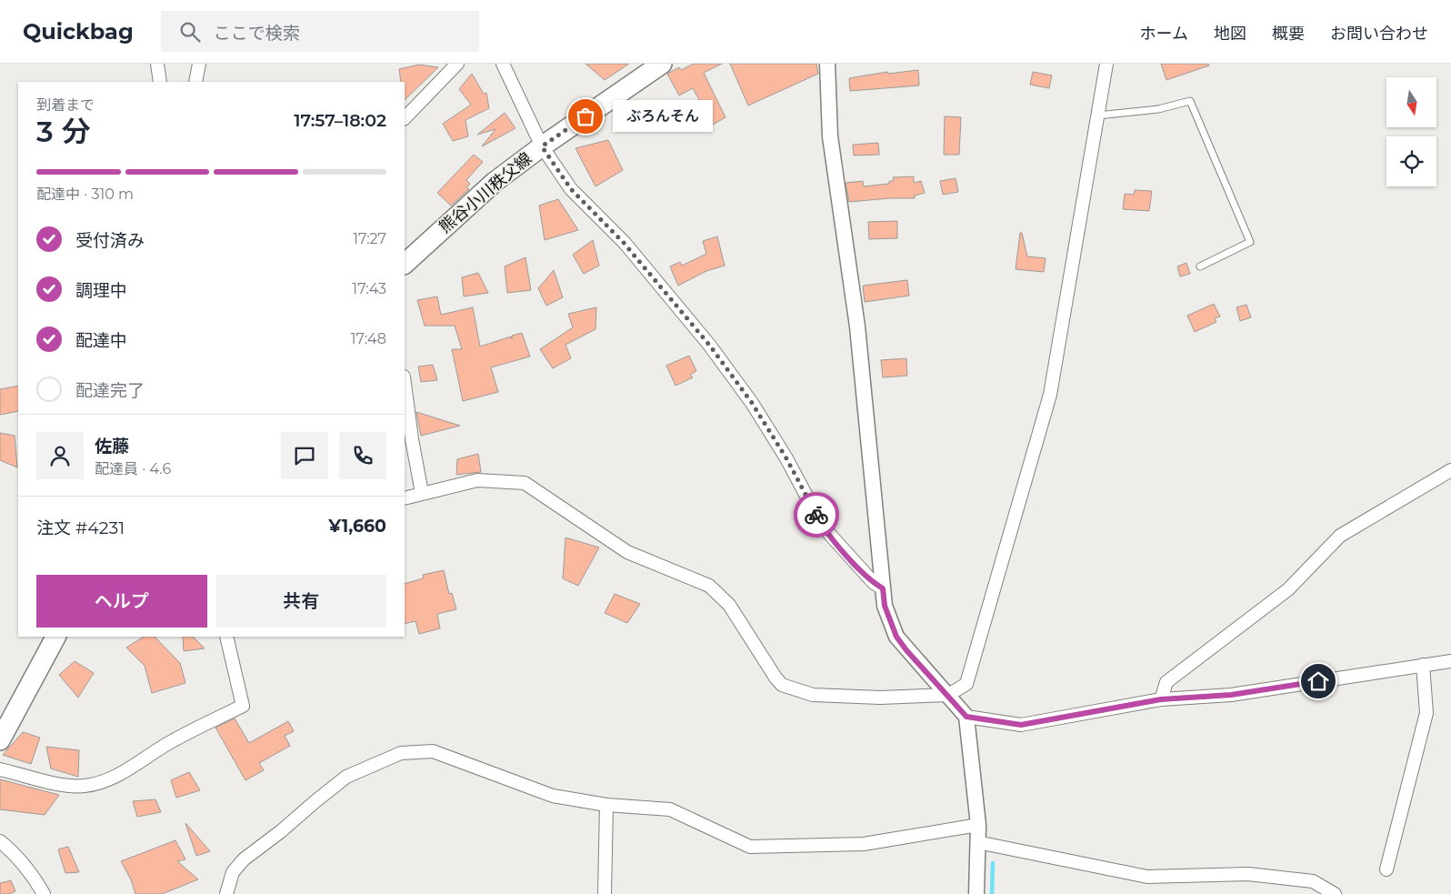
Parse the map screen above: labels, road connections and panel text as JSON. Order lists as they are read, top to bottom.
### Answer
{
  "streets": {
    "main road": ["熊谷小川秩父線"]
  },
  "places": ["ぶろんそん"],
  "north": "bottom",
  "page": {
    "header": "Quickbag",
    "search": "ここで検索",
    "nav": [
      "ホーム",
      "地図",
      "概要",
      "お問い合わせ"
    ],
    "heading": ["3 分", "到着まで", "17:57–18:02"],
    "panel": [
      "佐藤",
      "配達員 · 4.6",
      "注文 #4231",
      "¥1,660"
    ],
    "bubble": "ぶろんそん",
    "bar": "配達中 · 310 m",
    "list": [
      ["受付済み", "17:27"],
      ["調理中", "17:43"],
      ["配達中", "17:48"],
      "配達完了"
    ],
    "buttons": ["ヘルプ", "共有"]
  }
}
